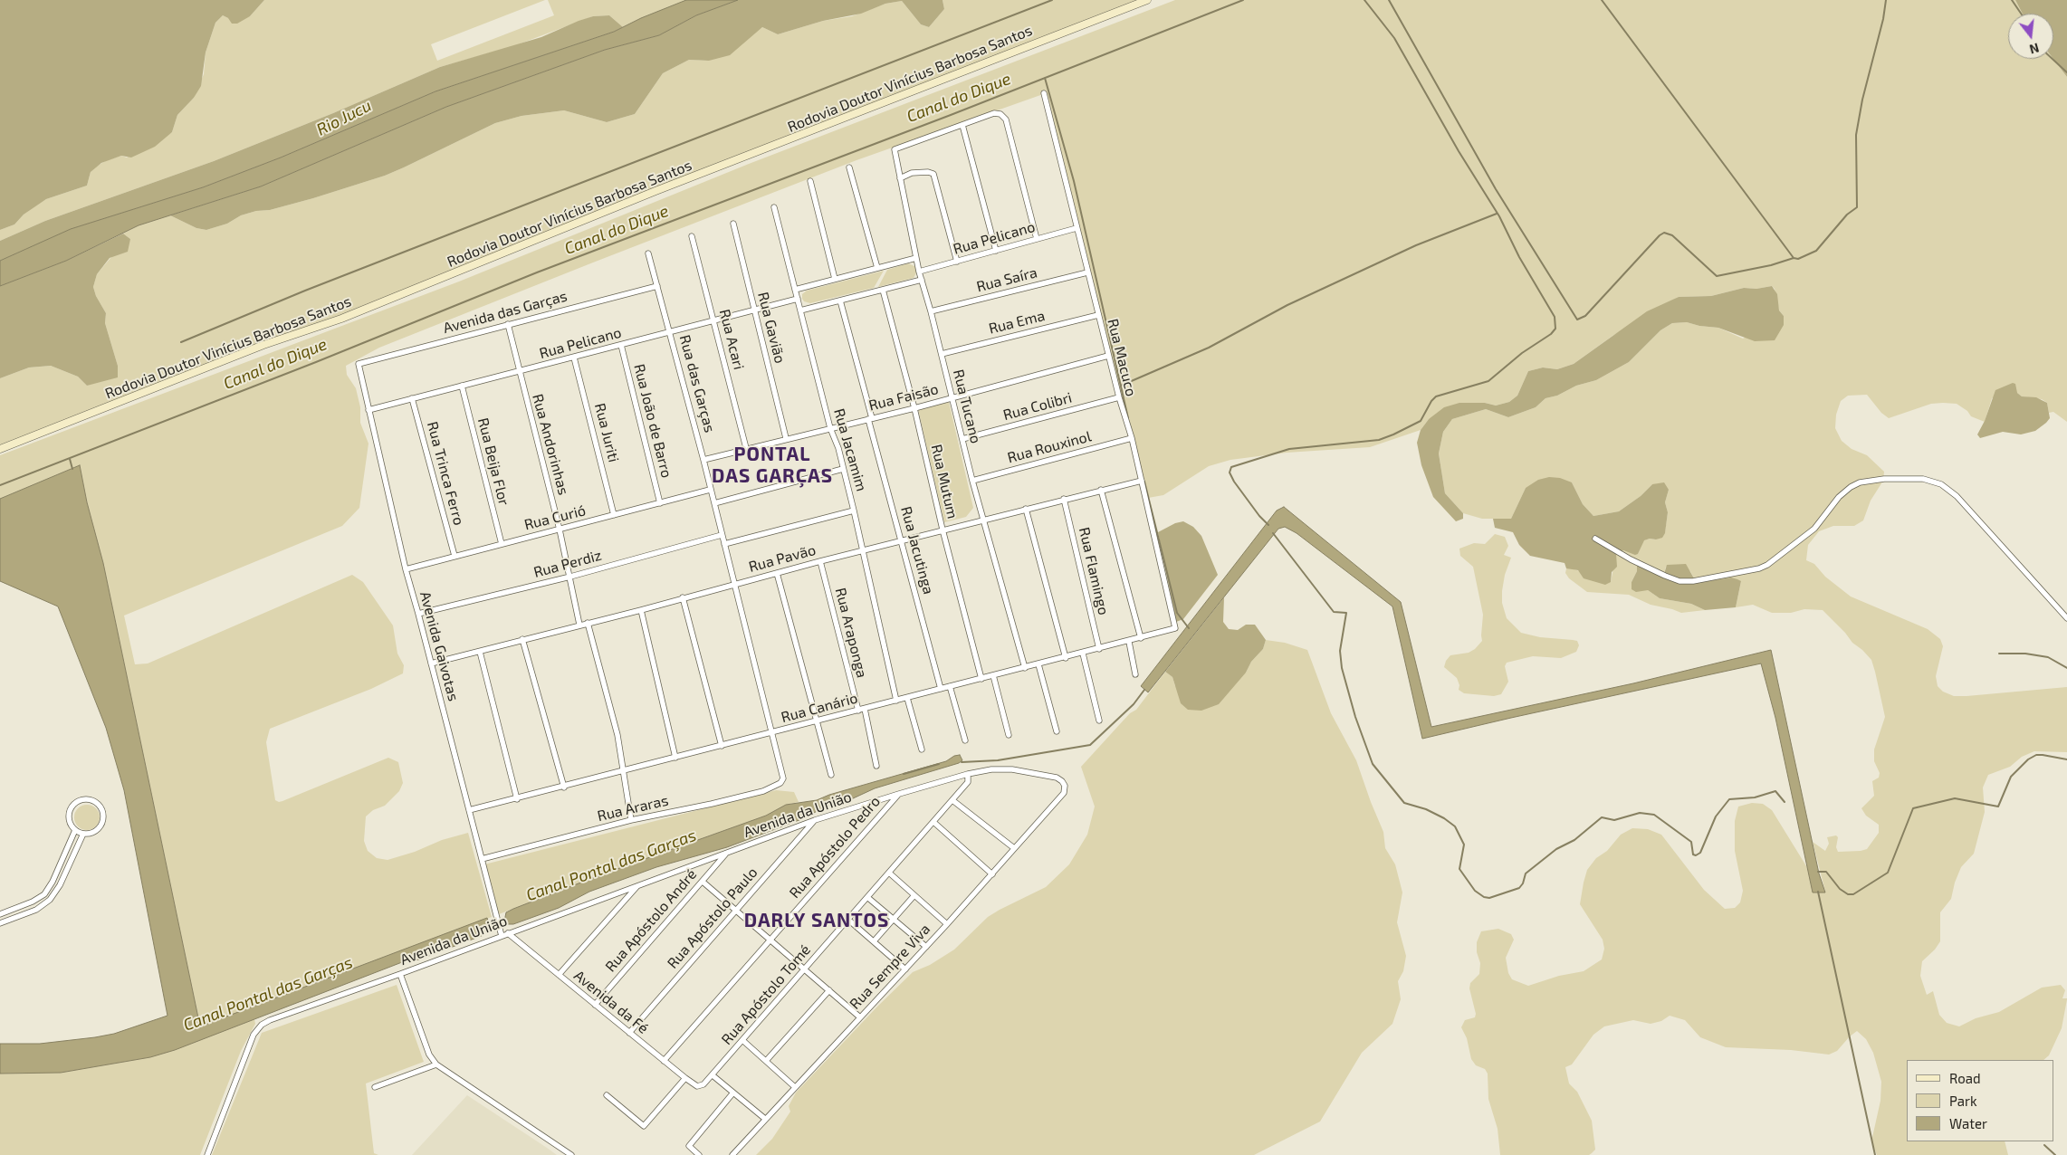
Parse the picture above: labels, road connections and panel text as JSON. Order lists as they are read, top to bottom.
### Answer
{
  "streets": {
    "main road": ["Rodovia Doutor Vinícius Barbosa Santos"],
    "street": [
      "Rua Pelicano",
      "Rua Saíra",
      "Avenida das Garças",
      "Rua Ema",
      "Rua Gavião",
      "Rua Acari",
      "Rua Macuco",
      "Rua das Garças",
      "Rua Faisão",
      "Rua Tucano",
      "Rua Colibri",
      "Rua João de Barro",
      "Rua Juriti",
      "Rua Andorinhas",
      "Rua Rouxinol",
      "Rua Jacamim",
      "Rua Beija Flor",
      "Rua Trinca Ferro",
      "Rua Mutum",
      "Rua Curió",
      "Rua Jacutinga",
      "Rua Pavão",
      "Rua Perdiz",
      "Rua Flamingo",
      "Rua Araponga",
      "Avenida Gaivotas",
      "Rua Canário",
      "Rua Araras",
      "Avenida da União",
      "Rua Apóstolo Pedro",
      "Rua Apóstolo Paulo",
      "Rua Apóstolo André",
      "Rua Sempre Viva",
      "Rua Apóstolo Tomé",
      "Avenida da Fé"
    ]
  },
  "crossings": [
    ["Rua Pelicano", "Rua Gavião"],
    ["Rua Pelicano", "Rua Acari"],
    ["Rua Pelicano", "Rua Macuco"],
    ["Rua Pelicano", "Rua das Garças"],
    ["Rua Pelicano", "Rua Tucano"],
    ["Rua Pelicano", "Rua João de Barro"],
    ["Rua Pelicano", "Rua Juriti"],
    ["Rua Pelicano", "Rua Andorinhas"],
    ["Rua Pelicano", "Rua Jacamim"],
    ["Rua Pelicano", "Rua Beija Flor"],
    ["Rua Pelicano", "Rua Trinca Ferro"],
    ["Rua Pelicano", "Avenida Gaivotas"],
    ["Rua Saíra", "Rua Macuco"],
    ["Rua Saíra", "Rua Tucano"],
    ["Avenida das Garças", "Rua das Garças"],
    ["Avenida das Garças", "Rua Andorinhas"],
    ["Avenida das Garças", "Avenida Gaivotas"],
    ["Rua Ema", "Rua Macuco"],
    ["Rua Ema", "Rua Tucano"],
    ["Rua Gavião", "Rua Faisão"],
    ["Rua Acari", "Rua Faisão"],
    ["Rua Macuco", "Rua Faisão"],
    ["Rua Macuco", "Rua Colibri"],
    ["Rua Macuco", "Rua Rouxinol"],
    ["Rua Macuco", "Rua Pavão"],
    ["Rua Macuco", "Rua Canário"],
    ["Rua das Garças", "Rua Faisão"],
    ["Rua das Garças", "Rua Curió"],
    ["Rua das Garças", "Rua Pavão"],
    ["Rua das Garças", "Rua Perdiz"],
    ["Rua das Garças", "Rua Canário"],
    ["Rua das Garças", "Rua Araras"],
    ["Rua Faisão", "Rua Tucano"],
    ["Rua Faisão", "Rua Jacamim"],
    ["Rua Faisão", "Rua Mutum"],
    ["Rua Faisão", "Rua Jacutinga"],
    ["Rua Tucano", "Rua Colibri"],
    ["Rua Tucano", "Rua Rouxinol"],
    ["Rua Tucano", "Rua Pavão"],
    ["Rua Tucano", "Rua Canário"],
    ["Rua João de Barro", "Rua Curió"],
    ["Rua Juriti", "Rua Curió"],
    ["Rua Andorinhas", "Rua Curió"],
    ["Rua Andorinhas", "Rua Pavão"],
    ["Rua Andorinhas", "Rua Perdiz"],
    ["Rua Jacamim", "Rua Pavão"],
    ["Rua Jacamim", "Rua Canário"],
    ["Rua Beija Flor", "Rua Curió"],
    ["Rua Trinca Ferro", "Rua Curió"],
    ["Rua Mutum", "Rua Pavão"],
    ["Rua Mutum", "Rua Canário"],
    ["Rua Curió", "Avenida Gaivotas"],
    ["Rua Jacutinga", "Rua Pavão"],
    ["Rua Jacutinga", "Rua Canário"],
    ["Rua Pavão", "Rua Flamingo"],
    ["Rua Pavão", "Rua Araponga"],
    ["Rua Pavão", "Avenida Gaivotas"],
    ["Rua Perdiz", "Avenida Gaivotas"],
    ["Rua Flamingo", "Rua Canário"],
    ["Rua Araponga", "Rua Canário"],
    ["Avenida Gaivotas", "Rua Canário"],
    ["Avenida Gaivotas", "Rua Araras"],
    ["Avenida Gaivotas", "Avenida da União"],
    ["Rua Canário", "Rua Araras"],
    ["Avenida da União", "Rua Apóstolo Pedro"],
    ["Avenida da União", "Rua Apóstolo Paulo"],
    ["Avenida da União", "Rua Apóstolo André"],
    ["Avenida da União", "Rua Sempre Viva"],
    ["Avenida da União", "Rua Apóstolo Tomé"],
    ["Avenida da União", "Avenida da Fé"],
    ["Rua Apóstolo Pedro", "Avenida da Fé"],
    ["Rua Apóstolo Paulo", "Avenida da Fé"],
    ["Rua Apóstolo André", "Avenida da Fé"],
    ["Rua Apóstolo Tomé", "Avenida da Fé"]
  ],
  "districts": ["PONTAL DAS GARÇAS", "DARLY SANTOS"],
  "water": ["Canal do Dique", "Rio Jucu", "Canal Pontal das Garças"],
  "legend": ["Road", "Park", "Water"],
  "north": "bottom"
}
